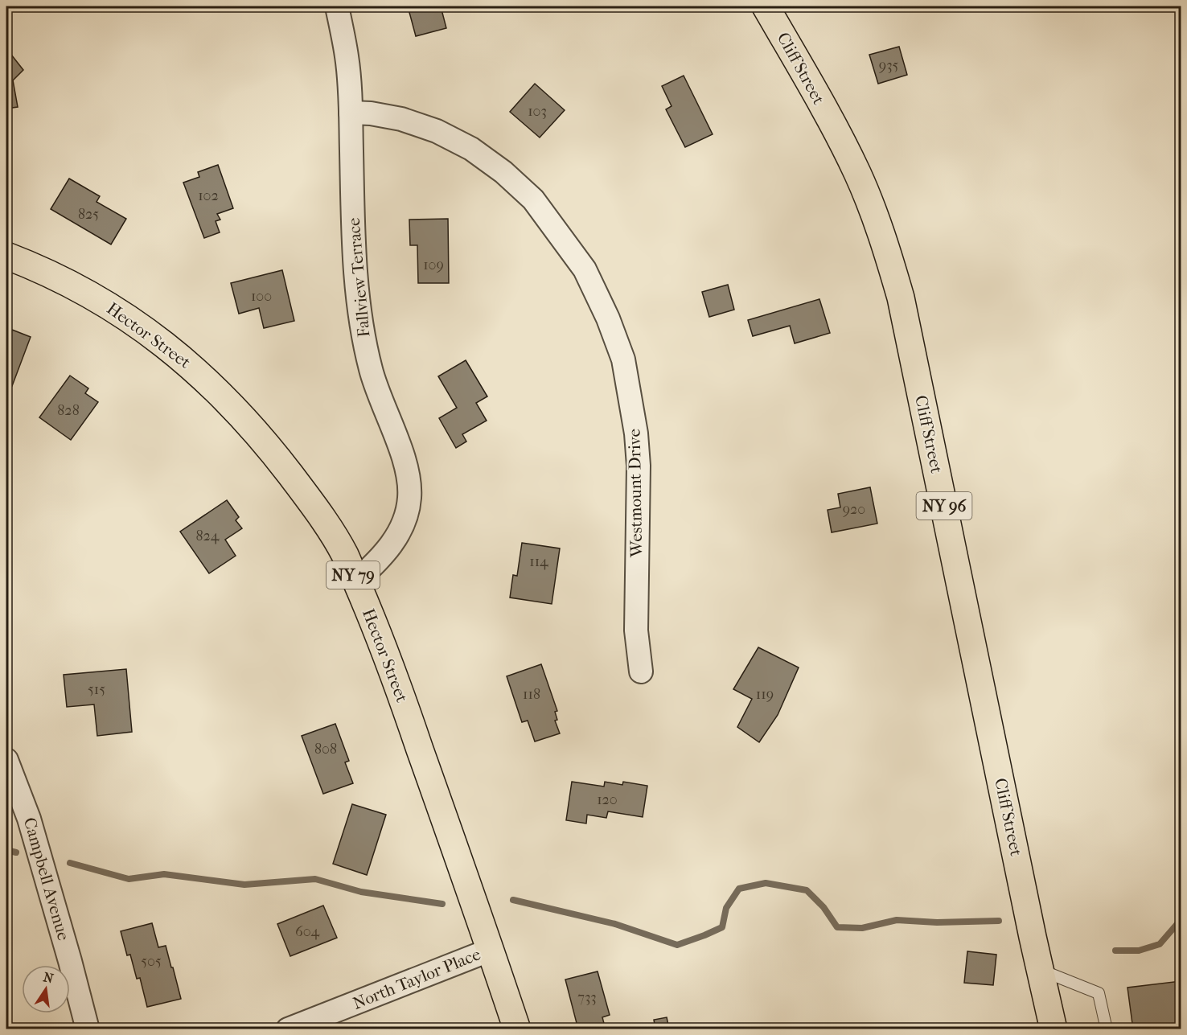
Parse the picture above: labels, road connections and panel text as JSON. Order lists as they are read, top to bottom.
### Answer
{
  "streets": {
    "main road": [
      "Cliff Street",
      "Hector Street",
      "NY 96",
      "NY 79"
    ],
    "street": [
      "Fallview Terrace",
      "Westmount Drive",
      "Campbell Avenue",
      "North Taylor Place"
    ]
  },
  "crossings": [
    ["Fallview Terrace", "Hector Street"],
    ["Fallview Terrace", "Westmount Drive"],
    ["Hector Street", "North Taylor Place"]
  ],
  "house_numbers": [
    "935",
    "103",
    "102",
    "825",
    "109",
    "100",
    "828",
    "920",
    "824",
    "114",
    "515",
    "118",
    "119",
    "808",
    "120",
    "604",
    "505",
    "733"
  ],
  "north": "top"
}
